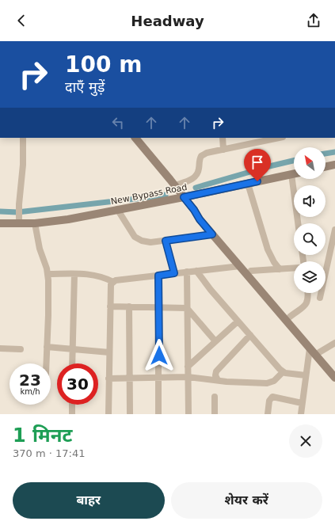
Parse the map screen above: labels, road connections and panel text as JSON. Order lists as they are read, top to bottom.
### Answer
{
  "streets": {
    "street": ["New Bypass Road"]
  },
  "north": "top left",
  "page": {
    "header": "Headway",
    "turn": ["100 m", "दाएँ मुड़ें"],
    "speed": "23 km/h",
    "limit": "30",
    "heading": ["1 मिनट", "370 m · 17:41"],
    "buttons": ["बाहर", "शेयर करें"]
  }
}
